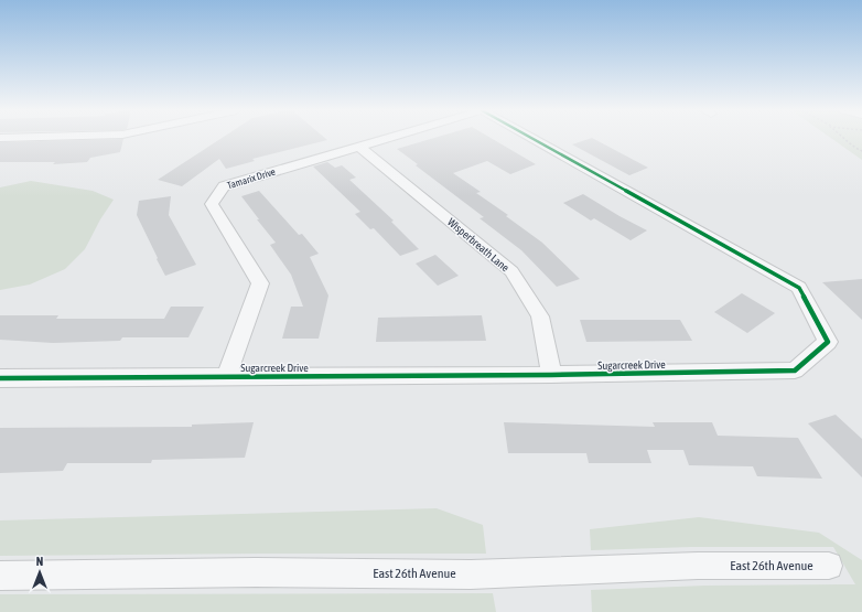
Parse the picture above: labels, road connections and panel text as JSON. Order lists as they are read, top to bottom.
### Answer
{
  "streets": {
    "street": [
      "Tamarix Drive",
      "Wisperbreath Lane",
      "Sugarcreek Drive",
      "East 26th Avenue"
    ]
  },
  "crossings": [
    ["Tamarix Drive", "Wisperbreath Lane"],
    ["Tamarix Drive", "Sugarcreek Drive"],
    ["Wisperbreath Lane", "Sugarcreek Drive"]
  ],
  "north": "top"
}
